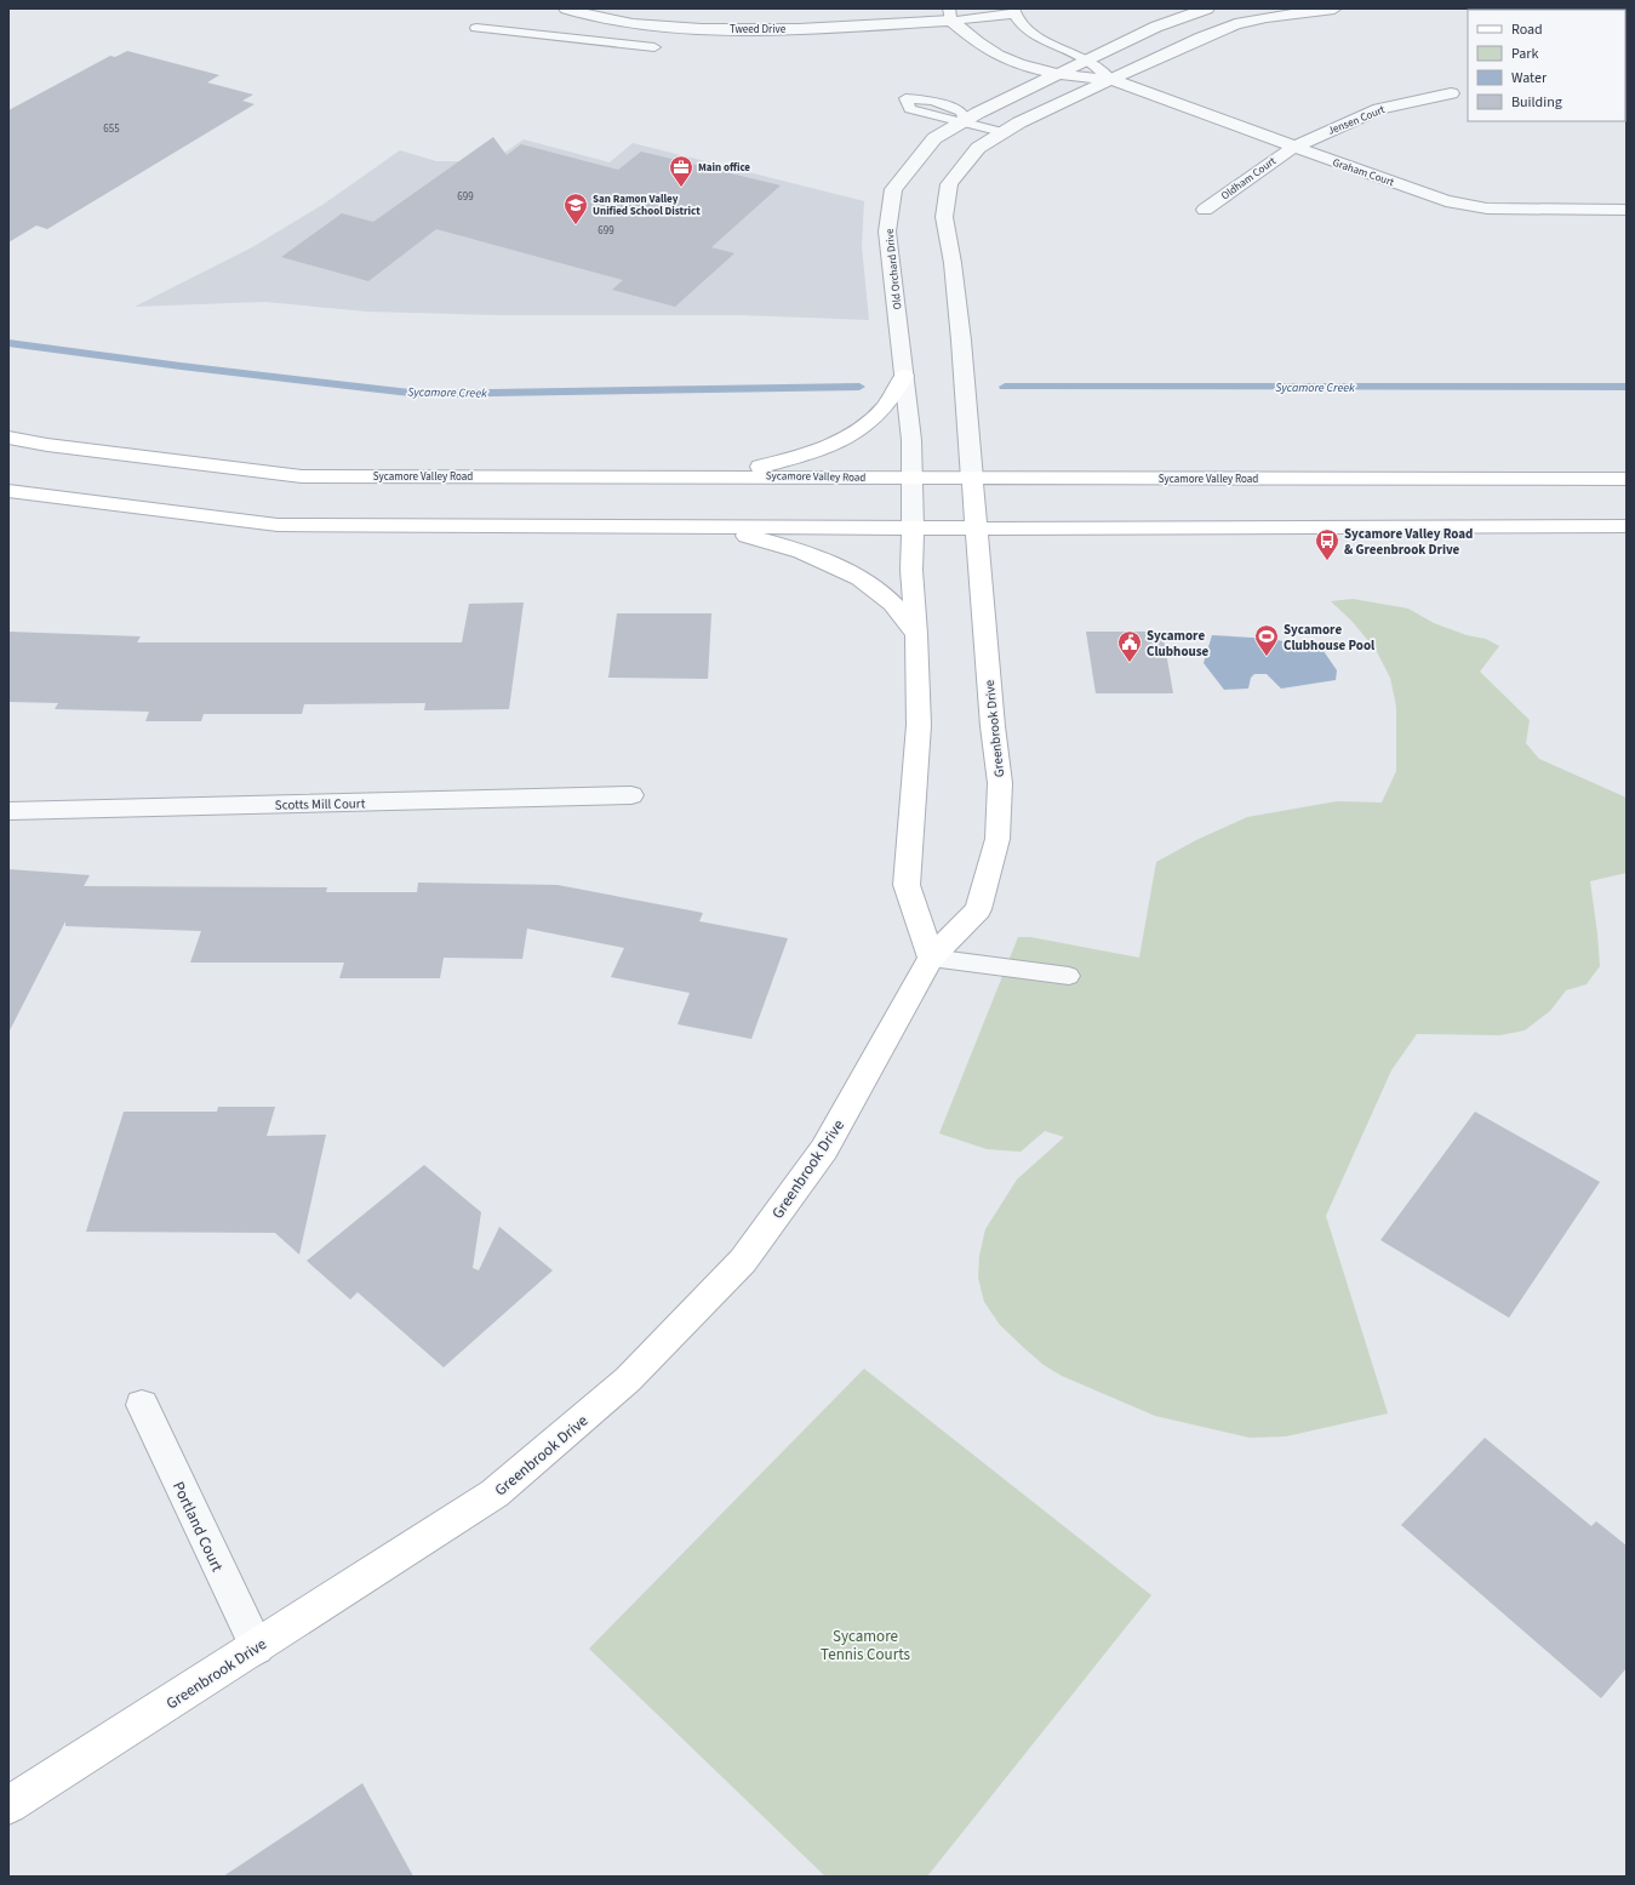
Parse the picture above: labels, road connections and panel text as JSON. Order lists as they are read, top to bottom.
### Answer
{
  "streets": {
    "main road": ["Sycamore Valley Road", "Greenbrook Drive"],
    "street": [
      "Tweed Drive",
      "Jensen Court",
      "Graham Court",
      "Oldham Court",
      "Old Orchard Drive",
      "Scotts Mill Court",
      "Portland Court"
    ]
  },
  "crossings": [
    ["Jensen Court", "Graham Court"],
    ["Jensen Court", "Oldham Court"],
    ["Graham Court", "Oldham Court"],
    ["Old Orchard Drive", "Sycamore Valley Road"],
    ["Sycamore Valley Road", "Greenbrook Drive"],
    ["Greenbrook Drive", "Portland Court"]
  ],
  "water": ["Sycamore Creek"],
  "parks": ["Sycamore Tennis Courts"],
  "places": {
    "office": ["Main office"],
    "school or university": ["San Ramon Valley Unified School District"],
    "bus stop": ["Sycamore Valley Road & Greenbrook Drive"],
    "sports": ["Sycamore Clubhouse Pool"],
    "public building": ["Sycamore Clubhouse"]
  },
  "house_numbers": ["655", "699", "699"],
  "legend": [
    "Road",
    "Park",
    "Water",
    "Building"
  ]
}
